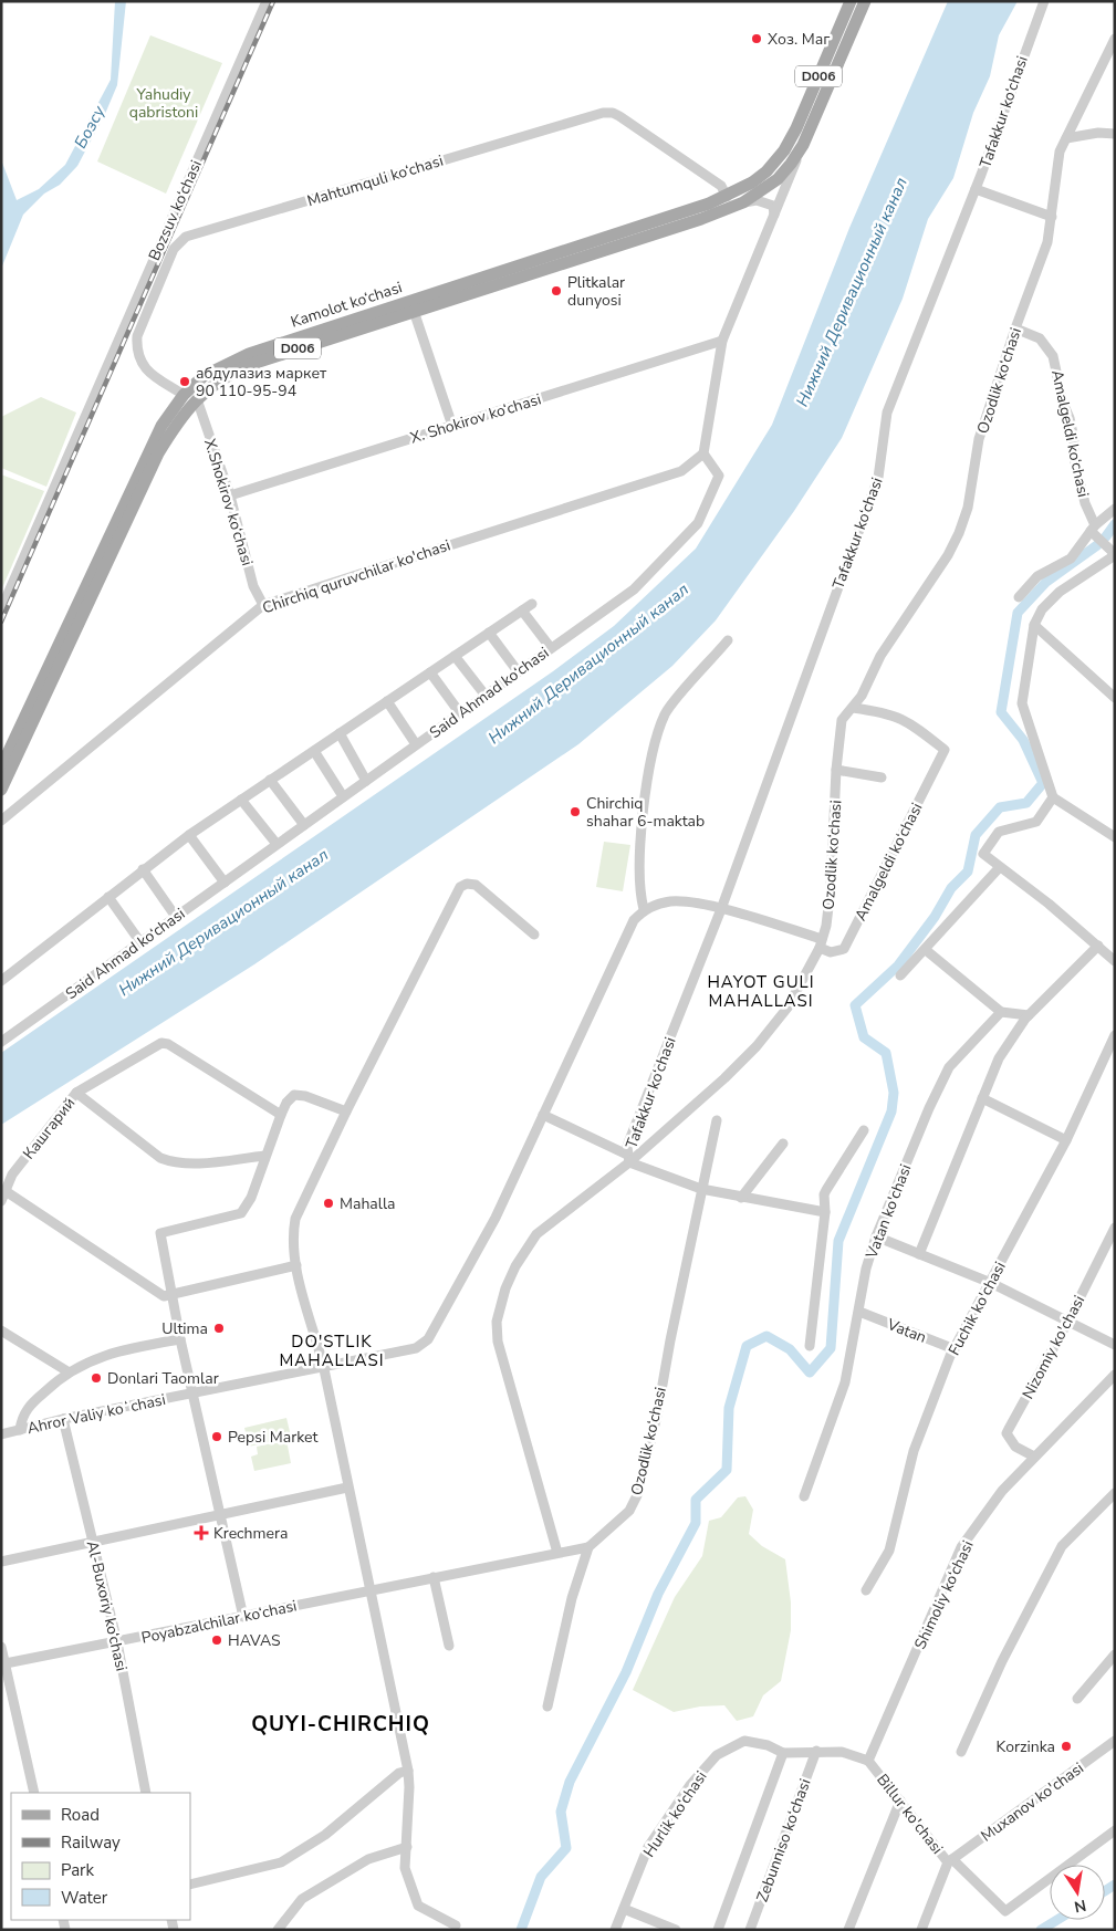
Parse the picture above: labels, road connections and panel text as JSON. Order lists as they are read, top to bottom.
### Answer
{
  "streets": {
    "main road": ["D006", "Kamolot ko‘chasi"],
    "street": [
      "Tafakkur ko‘chasi",
      "Mahtumquli ko‘chasi",
      "Bozsuv ko‘chasi",
      "Ozodlik ko‘chasi",
      "X. Shokirov ko‘chasi",
      "Amalgeldi ko‘chasi",
      "X.Shokirov ko‘chasi",
      "Chirchiq quruvchilar ko'chasi",
      "Said Ahmad ko‘chasi",
      "Кашгарий",
      "Vatan ko'chasi",
      "Fuchik ko'chasi",
      "Vatan",
      "Nizomiy ko'chasi",
      "Ahror Valiy koʻchasi",
      "Shimoliy ko‘chasi",
      "Al-Buxoriy ko‘chasi",
      "Poyabzalchilar ko‘chasi",
      "Muxanov ko'chasi",
      "Hurlik ko‘chasi",
      "Billur ko'chasi",
      "Zebunniso ko‘chasi"
    ]
  },
  "crossings": [
    ["D006", "Kamolot ko‘chasi"],
    ["D006", "X.Shokirov ko‘chasi"],
    ["Tafakkur ko‘chasi", "Ozodlik ko‘chasi"],
    ["Tafakkur ko‘chasi", "Poyabzalchilar ko‘chasi"],
    ["Mahtumquli ko‘chasi", "Kamolot ko‘chasi"],
    ["Ozodlik ko‘chasi", "Amalgeldi ko‘chasi"],
    ["Ozodlik ko‘chasi", "Poyabzalchilar ko‘chasi"],
    ["X. Shokirov ko‘chasi", "X.Shokirov ko‘chasi"],
    ["X.Shokirov ko‘chasi", "Chirchiq quruvchilar ko'chasi"],
    ["Chirchiq quruvchilar ko'chasi", "Said Ahmad ko‘chasi"],
    ["Vatan ko'chasi", "Vatan"],
    ["Fuchik ko'chasi", "Vatan"],
    ["Nizomiy ko'chasi", "Shimoliy ko‘chasi"],
    ["Ahror Valiy koʻchasi", "Al-Buxoriy ko‘chasi"],
    ["Shimoliy ko‘chasi", "Hurlik ko‘chasi"],
    ["Shimoliy ko‘chasi", "Billur ko'chasi"],
    ["Al-Buxoriy ko‘chasi", "Poyabzalchilar ko‘chasi"],
    ["Muxanov ko'chasi", "Billur ko'chasi"],
    ["Hurlik ko‘chasi", "Billur ko'chasi"],
    ["Hurlik ko‘chasi", "Zebunniso ko‘chasi"]
  ],
  "districts": ["HAYOT GULI MAHALLASI", "DO'STLIK MAHALLASI", "QUYI-CHIRCHIQ"],
  "water": ["Бозсу", "Нижний Деривационный канал"],
  "parks": ["Yahudiy qabristoni"],
  "places": {
    "other": [
      "Хоз. Маг",
      "Plitkalar dunyosi",
      "абдулазиз маркет 90 110-95-94",
      "Chirchiq shahar 6-maktab",
      "Mahalla",
      "Ultima",
      "Donlari Taomlar",
      "Pepsi Market",
      "HAVAS",
      "Korzinka"
    ],
    "health": ["Krechmera"]
  },
  "legend": [
    "Road",
    "Railway",
    "Park",
    "Water"
  ],
  "north": "bottom"
}
